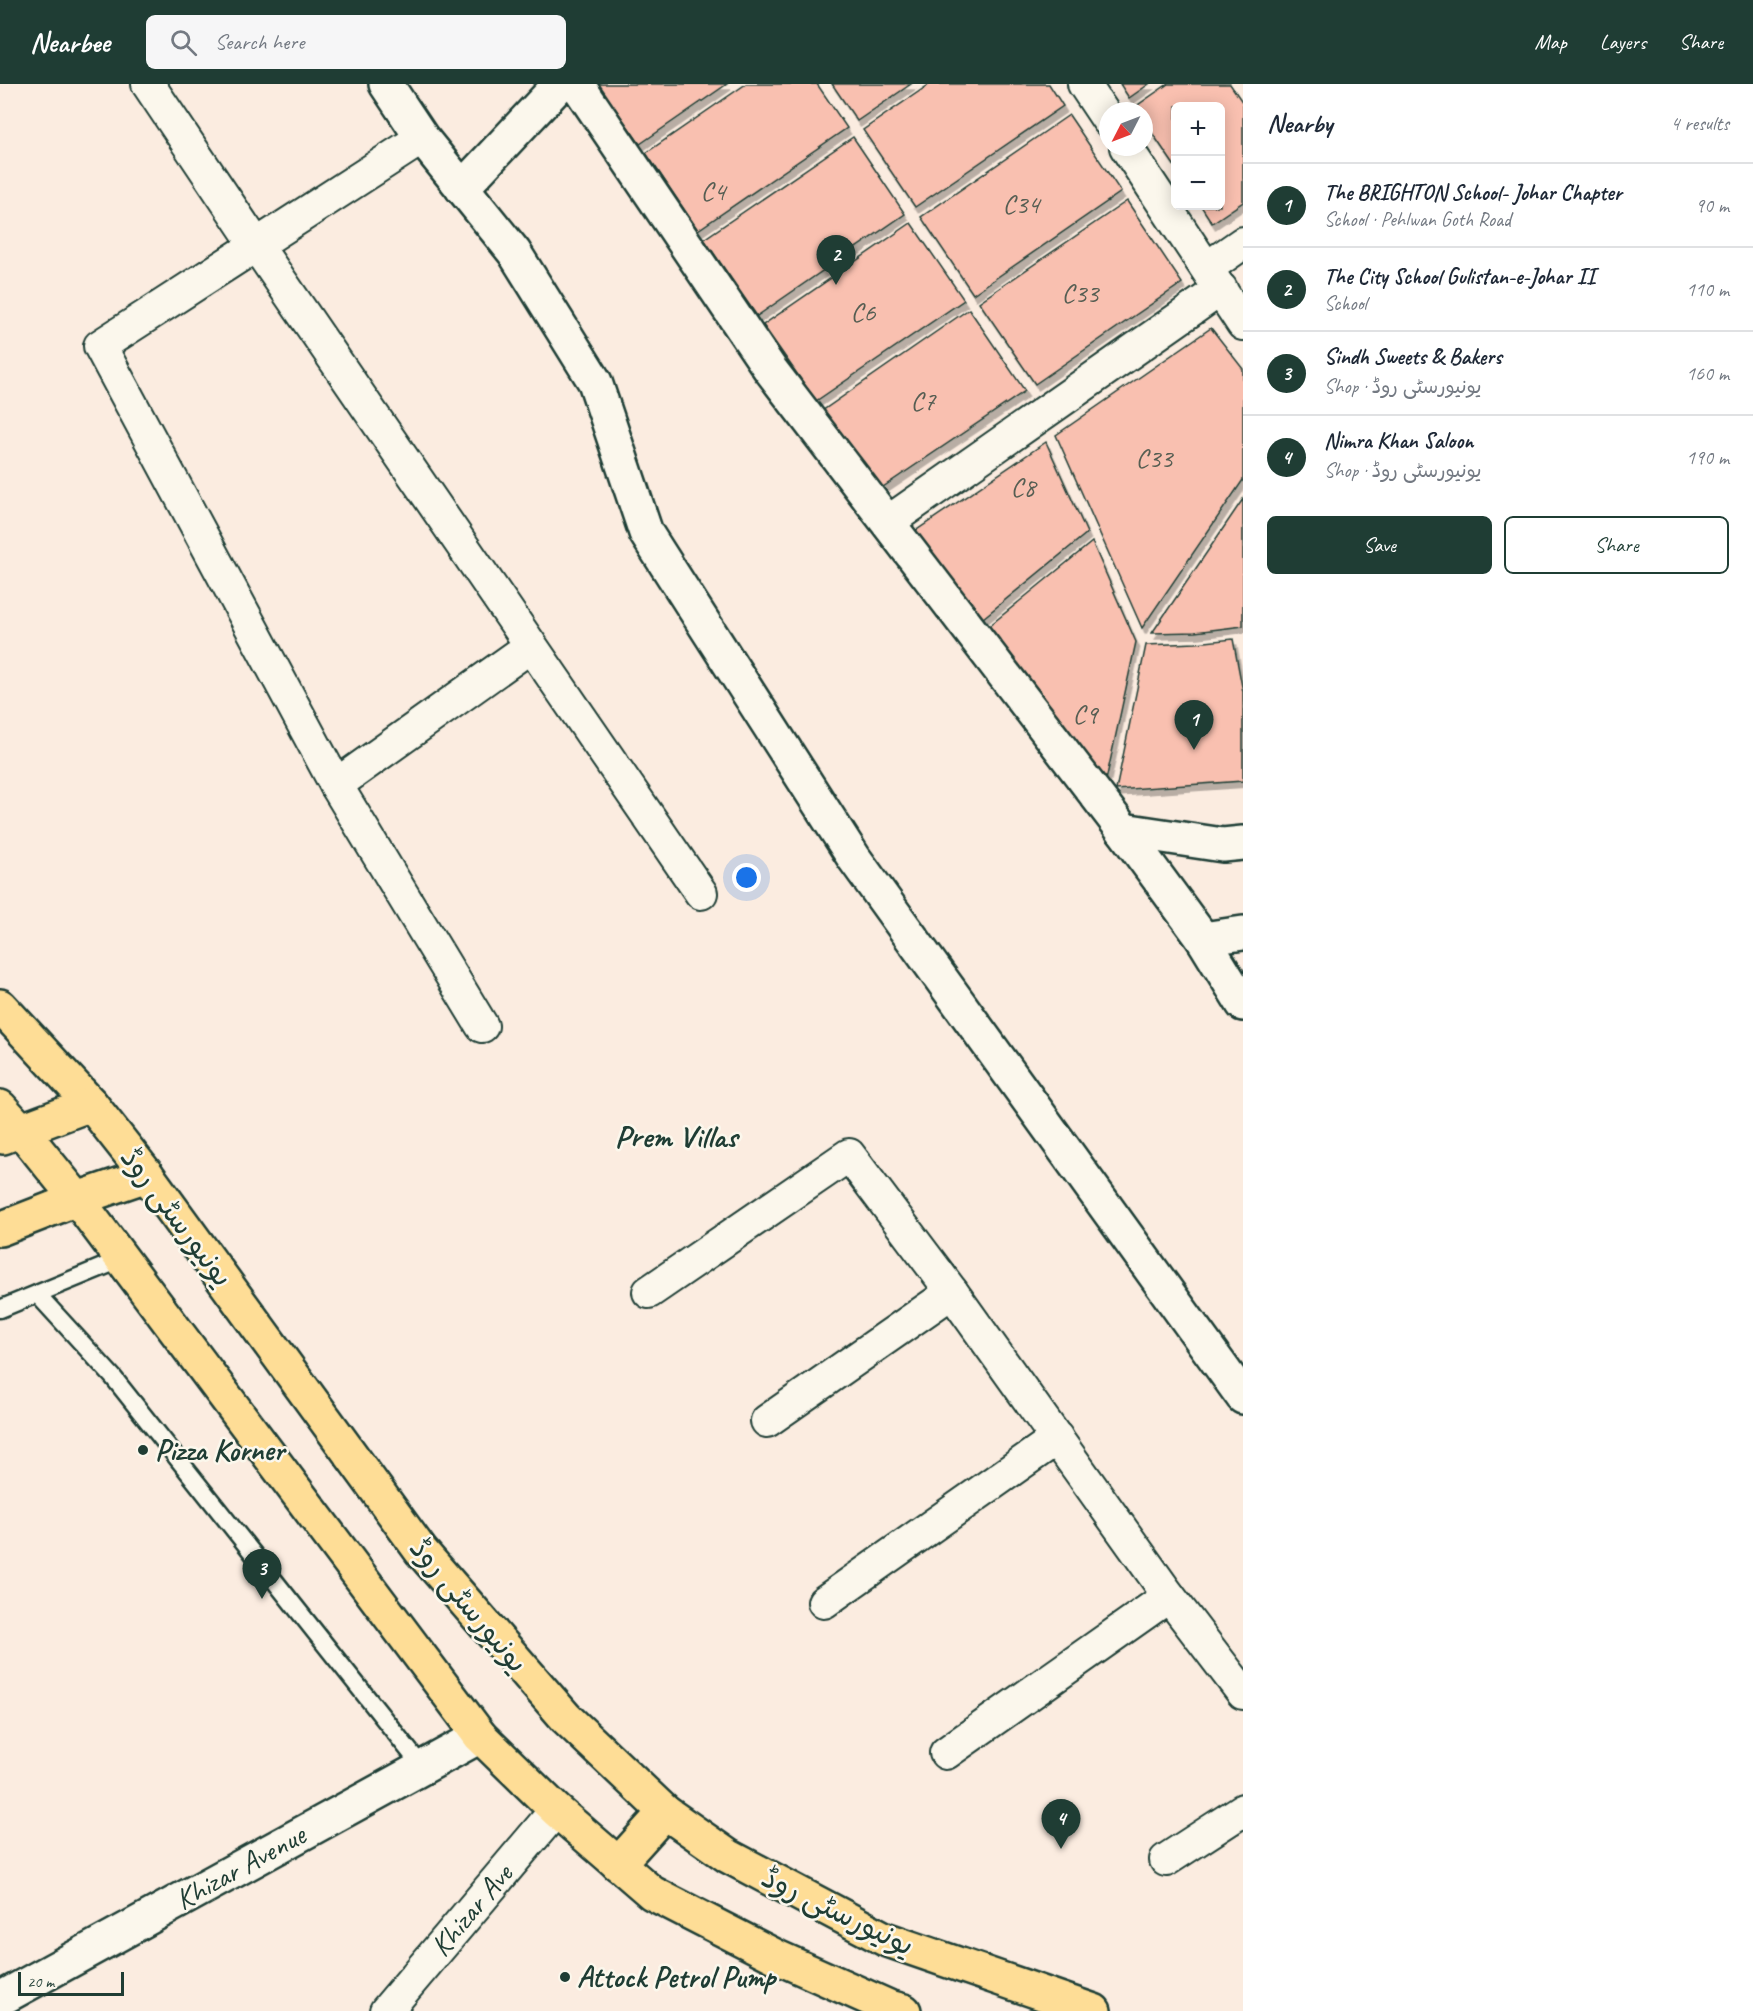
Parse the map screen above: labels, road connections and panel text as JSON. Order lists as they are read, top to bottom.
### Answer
{
  "streets": {
    "main road": ["یونیورسٹی روڈ", "Khizar Avenue"],
    "street": ["Khizar Ave"]
  },
  "districts": ["Prem Villas"],
  "places": ["Pizza Korner", "Attock Petrol Pump"],
  "house_numbers": [
    "C4",
    "C34",
    "C33",
    "C6",
    "C7",
    "C33",
    "C8",
    "C9"
  ],
  "scale_bar": "20 m",
  "north": "bottom left",
  "page": {
    "header": "Nearbee",
    "search": "Search here",
    "nav": ["Map", "Layers", "Share"],
    "heading": ["Nearby", "4 results"],
    "map_buttons": ["+", "−"],
    "list": [
      {
        "mark": "1",
        "name": "The BRIGHTON School- Johar Chapter",
        "note": "School · Pehlwan Goth Road",
        "value": "90 m"
      },
      {
        "mark": "2",
        "name": "The City School Gulistan-e-Johar II",
        "note": "School",
        "value": "110 m"
      },
      {
        "mark": "3",
        "name": "Sindh Sweets & Bakers",
        "note": "Shop · یونیورسٹی روڈ",
        "value": "160 m"
      },
      {
        "mark": "4",
        "name": "Nimra Khan Saloon",
        "note": "Shop · یونیورسٹی روڈ",
        "value": "190 m"
      }
    ],
    "pins": [
      "2",
      "1",
      "3",
      "4"
    ],
    "buttons": ["Save", "Share"],
    "scale": "20 m"
  }
}
